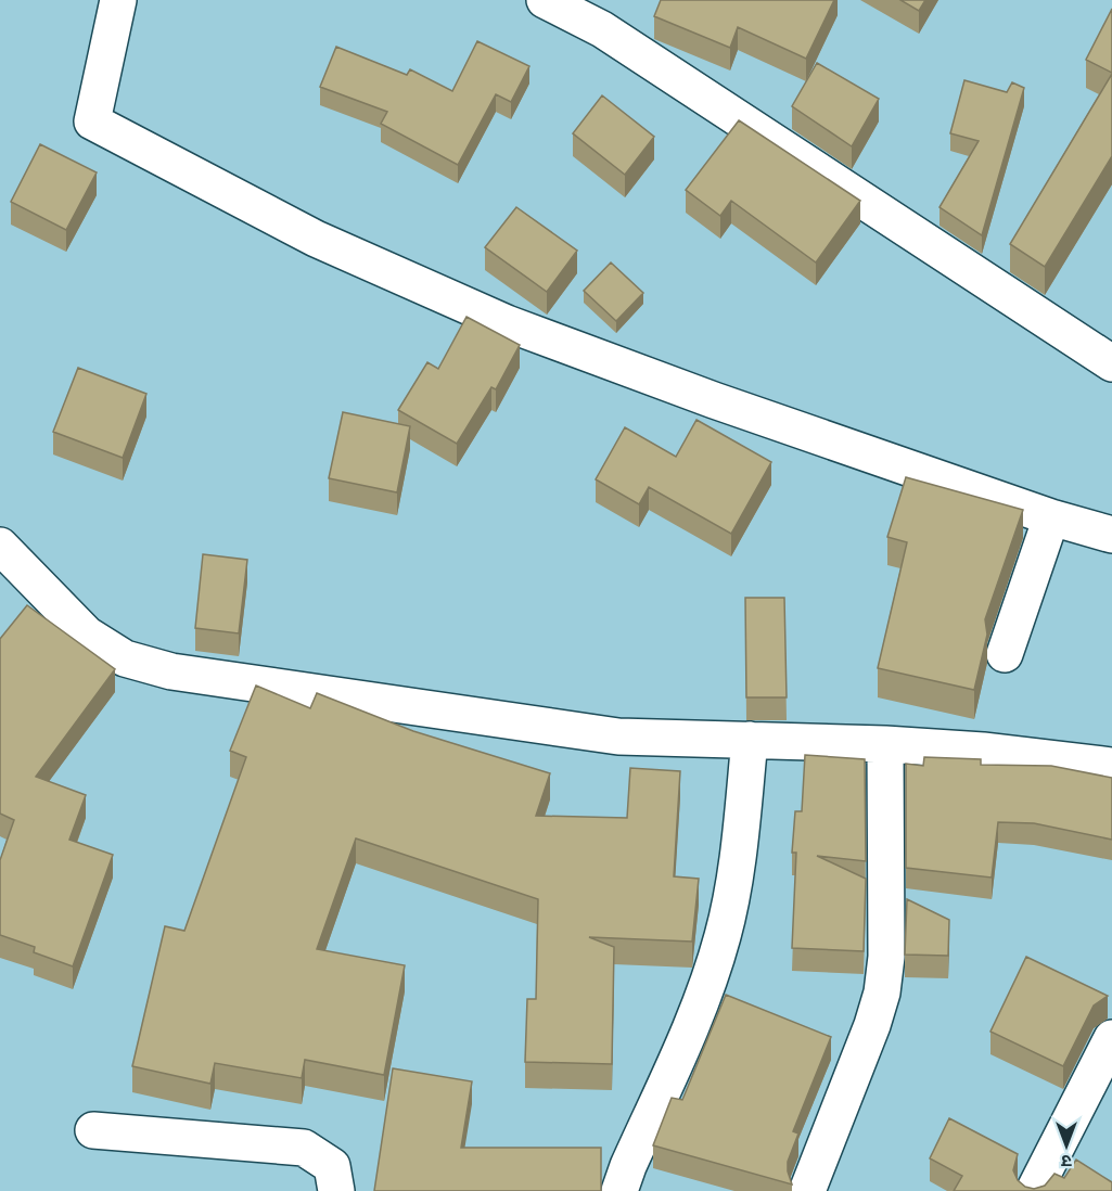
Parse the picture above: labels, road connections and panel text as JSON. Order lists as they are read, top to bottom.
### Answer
{
  "north": "bottom"
}
